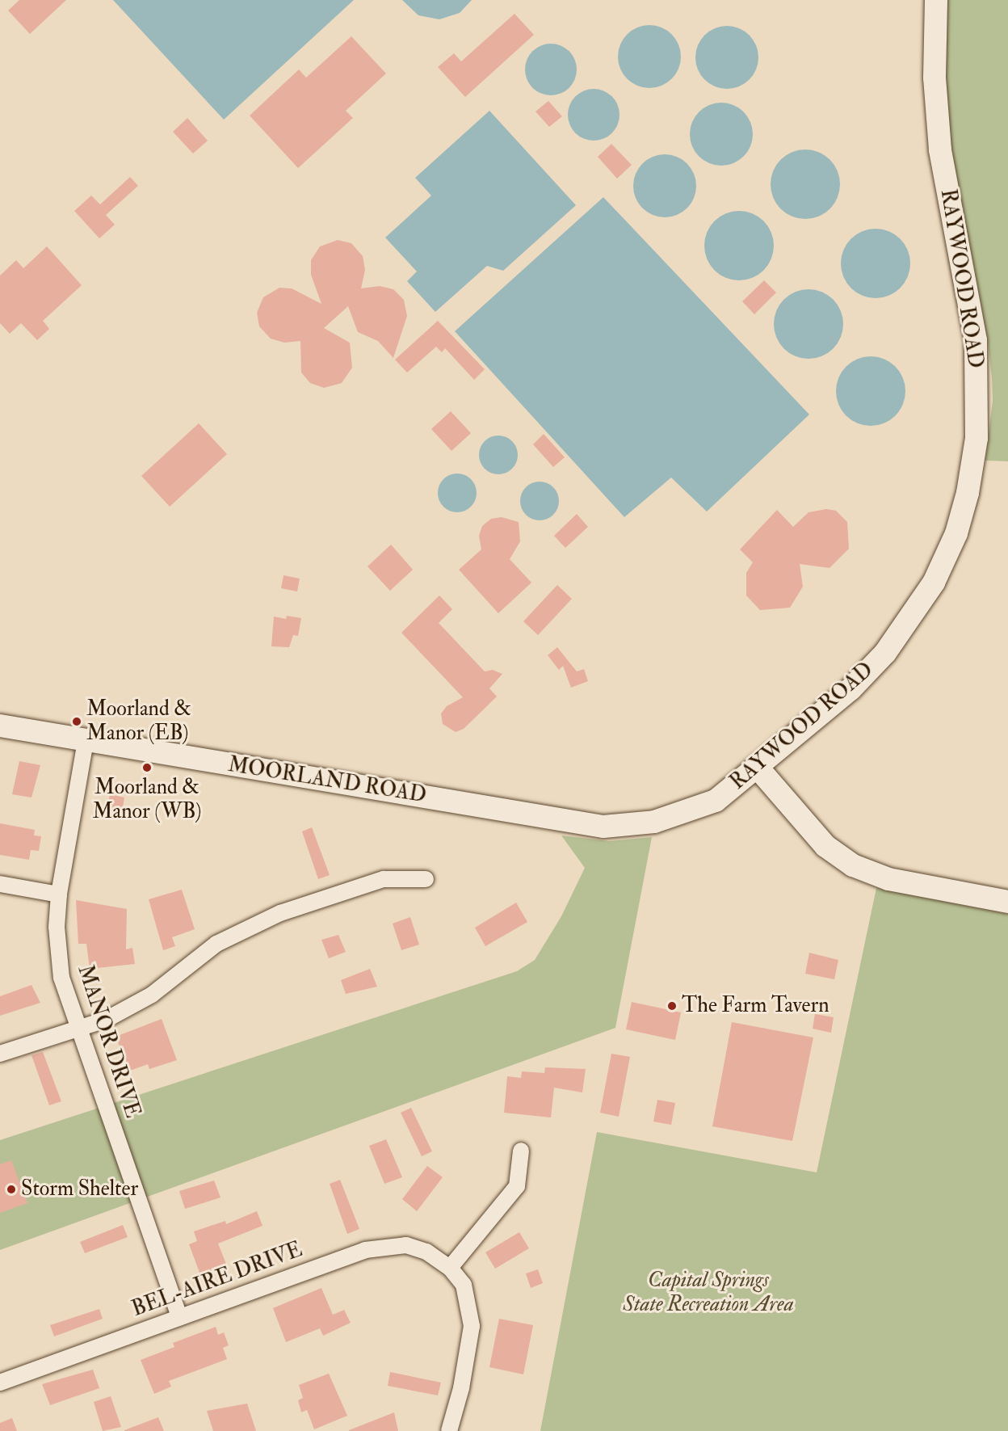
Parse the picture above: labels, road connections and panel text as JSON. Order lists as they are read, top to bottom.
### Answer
{
  "streets": {
    "street": [
      "RAYWOOD ROAD",
      "MOORLAND ROAD",
      "MANOR DRIVE",
      "BEL-AIRE DRIVE"
    ]
  },
  "crossings": [
    ["RAYWOOD ROAD", "MOORLAND ROAD"],
    ["MOORLAND ROAD", "MANOR DRIVE"],
    ["MANOR DRIVE", "BEL-AIRE DRIVE"]
  ],
  "parks": ["Capital Springs State Recreation Area"],
  "places": [
    "Moorland & Manor (EB)",
    "Moorland & Manor (WB)",
    "The Farm Tavern",
    "Storm Shelter"
  ]
}
